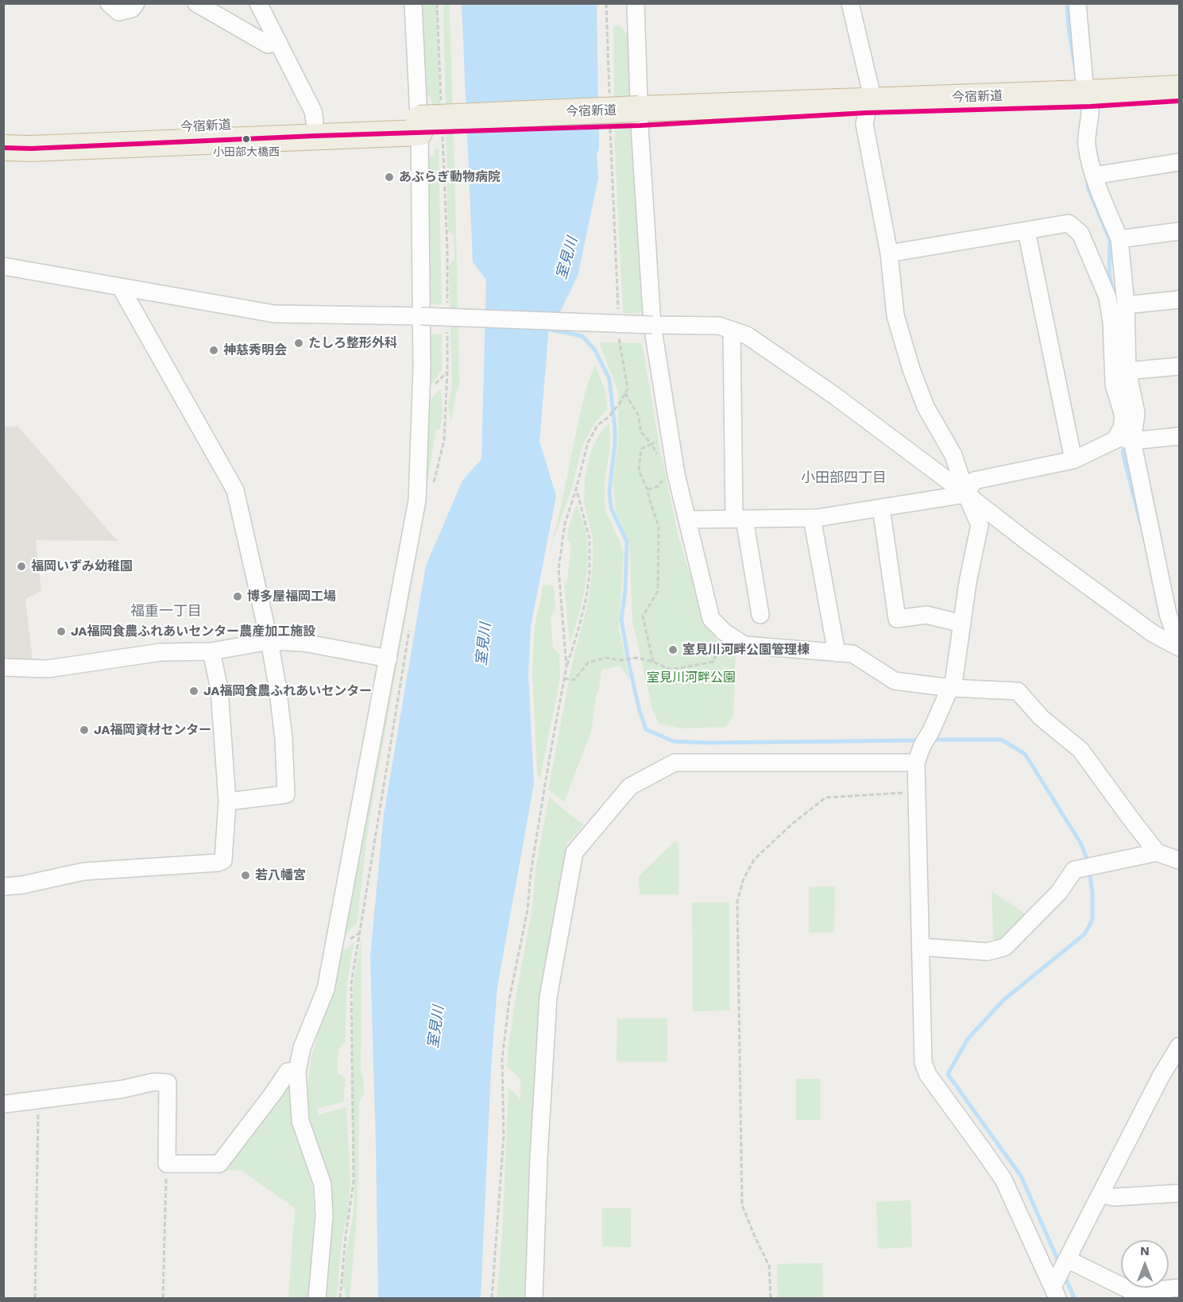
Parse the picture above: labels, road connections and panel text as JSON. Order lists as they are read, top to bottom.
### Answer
{
  "streets": {
    "highway": ["今宿新道"]
  },
  "districts": ["小田部四丁目", "福重一丁目"],
  "water": ["室見川"],
  "parks": ["室見川河畔公園"],
  "places": [
    "小田部大橋西",
    "あぶらぎ動物病院",
    "たしろ整形外科",
    "神慈秀明会",
    "福岡いずみ幼稚園",
    "博多屋福岡工場",
    "JA福岡食農ふれあいセンター農産加工施設",
    "室見川河畔公園管理棟",
    "JA福岡食農ふれあいセンター",
    "JA福岡資材センター",
    "若八幡宮"
  ],
  "north": "top"
}
